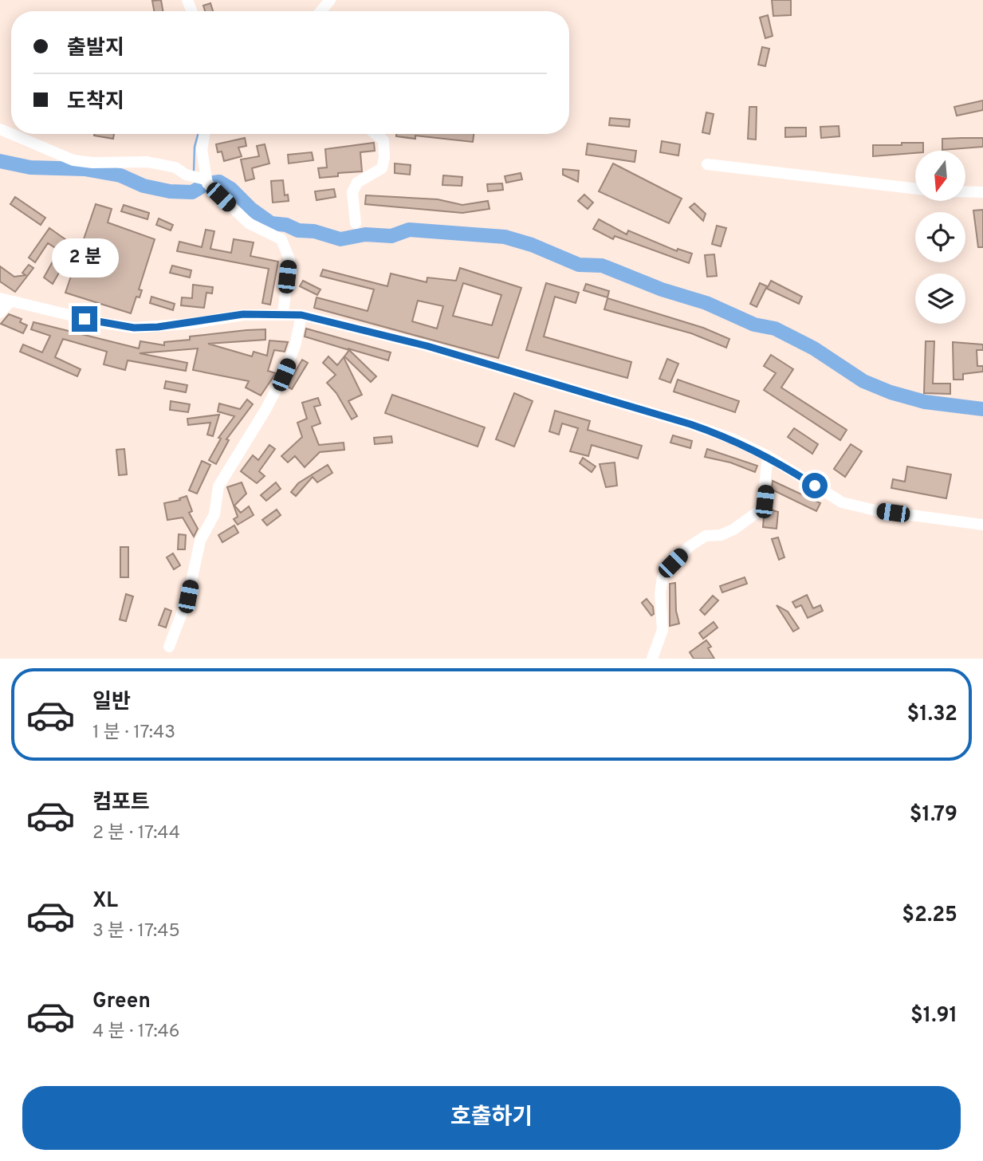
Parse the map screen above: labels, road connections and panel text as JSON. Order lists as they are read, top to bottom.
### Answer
{
  "north": "bottom",
  "page": {
    "banner": ["출발지", "도착지"],
    "bubble": "2 분",
    "list": [
      {
        "name": "일반",
        "note": "1 분 · 17:43",
        "value": "$1.32"
      },
      {
        "name": "컴포트",
        "note": "2 분 · 17:44",
        "value": "$1.79"
      },
      {
        "name": "XL",
        "note": "3 분 · 17:45",
        "value": "$2.25"
      },
      {
        "name": "Green",
        "note": "4 분 · 17:46",
        "value": "$1.91"
      }
    ],
    "buttons": "호출하기"
  }
}
